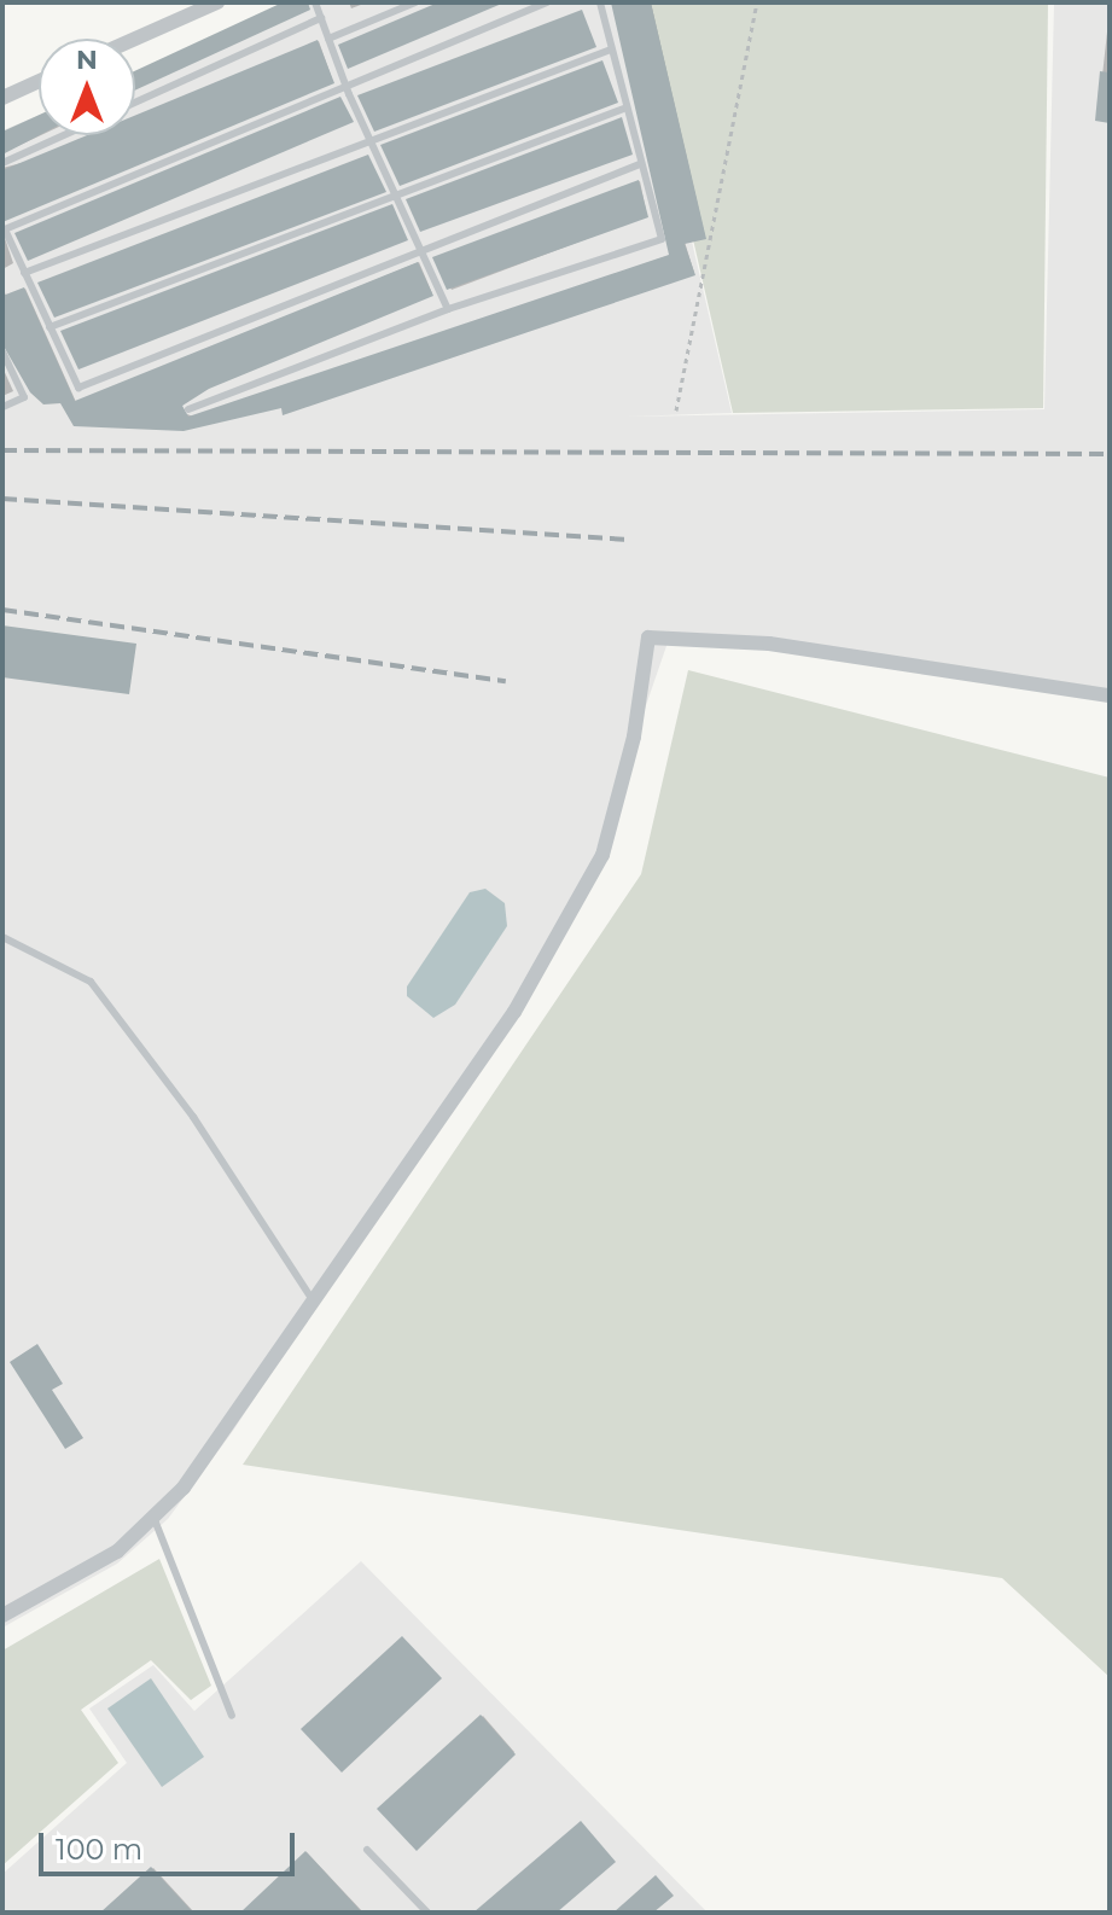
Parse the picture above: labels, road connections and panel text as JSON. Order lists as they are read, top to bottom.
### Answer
{
  "scale_bar": "100 m",
  "north": "top"
}
